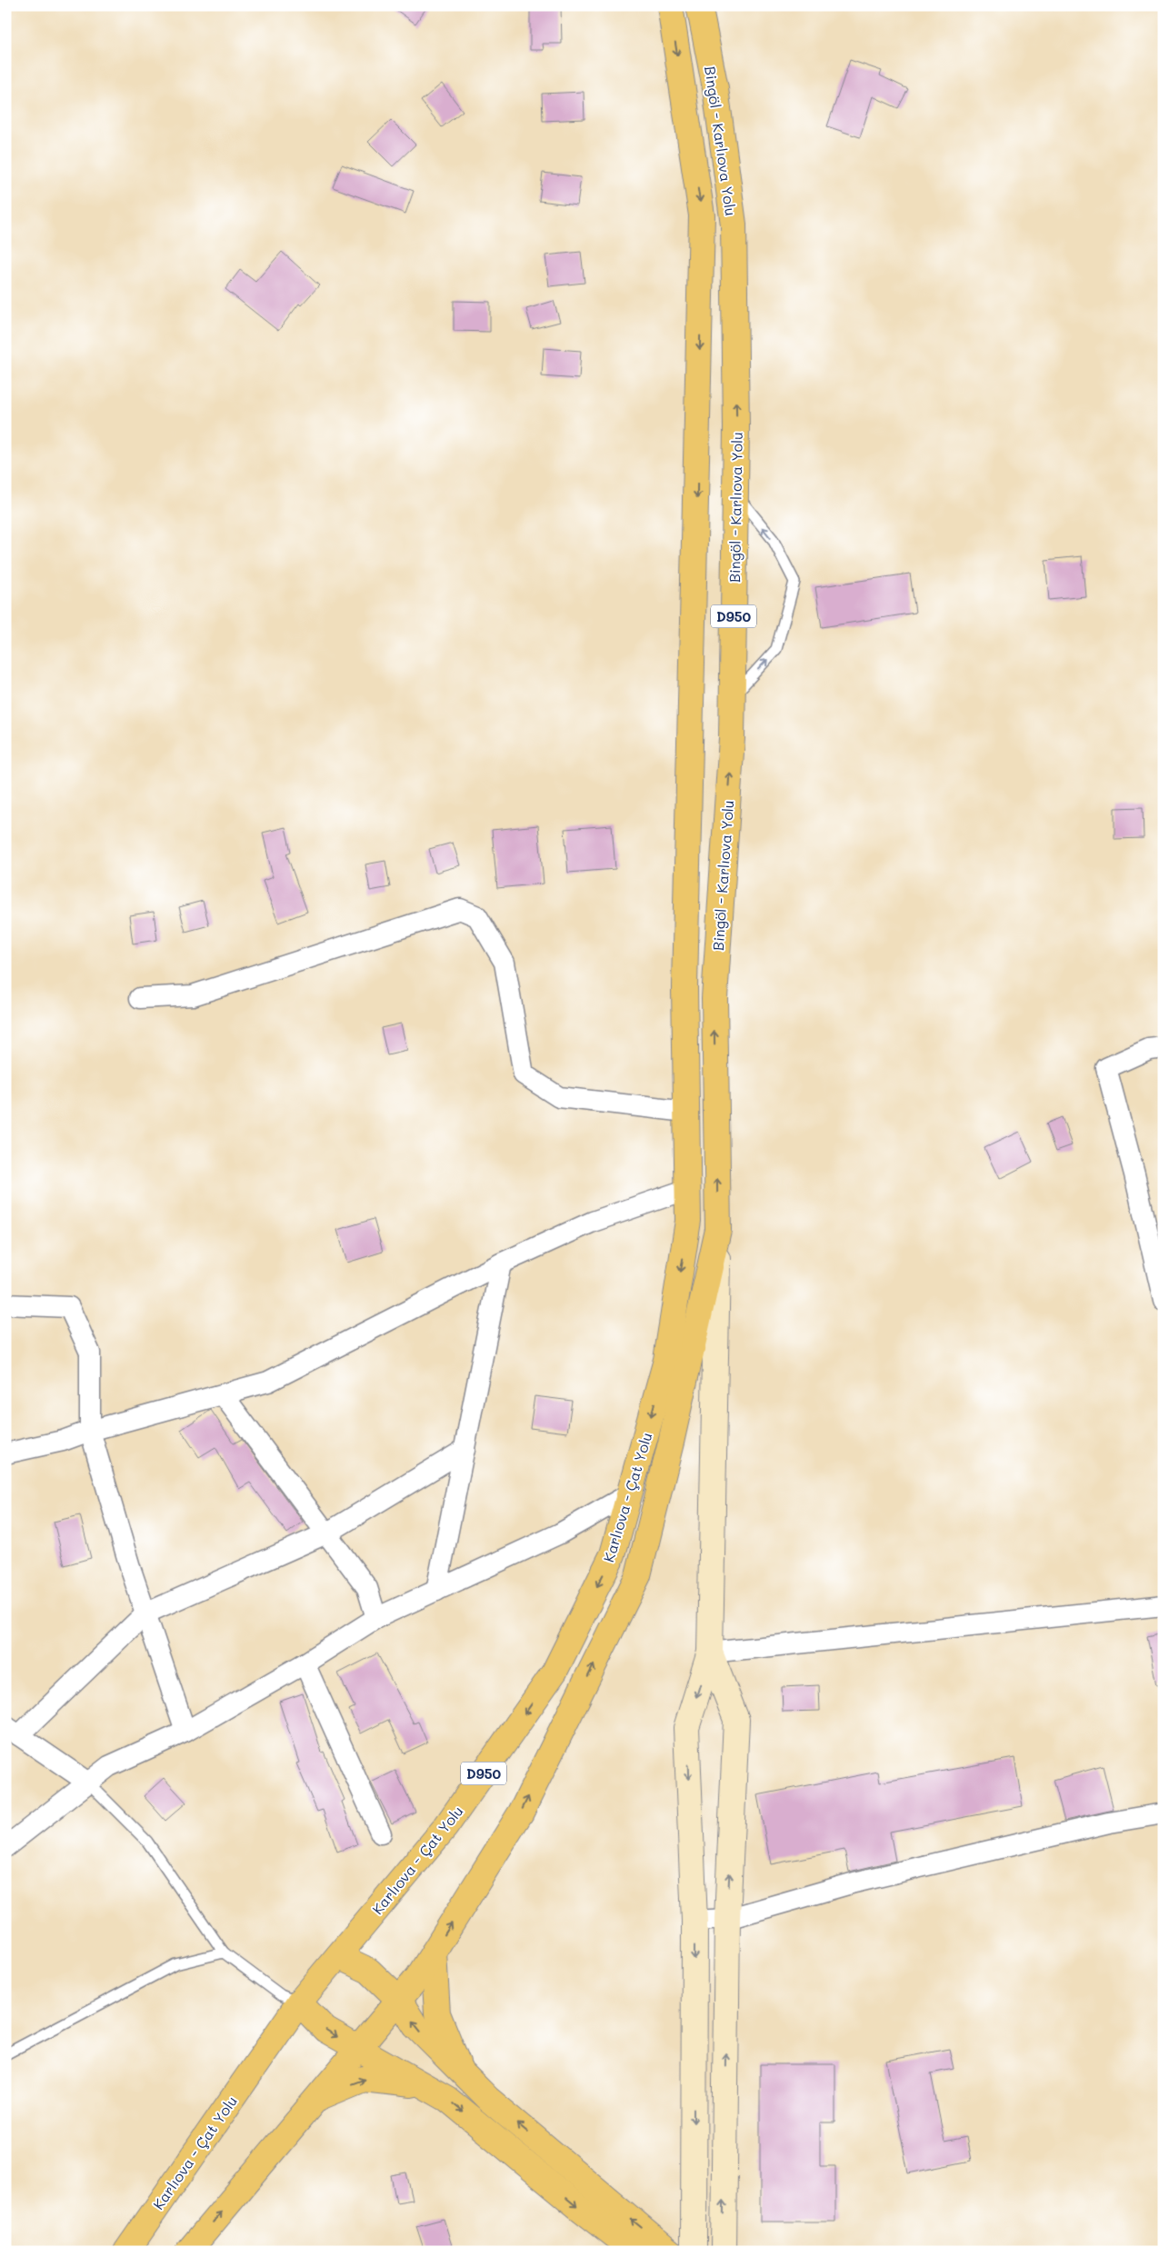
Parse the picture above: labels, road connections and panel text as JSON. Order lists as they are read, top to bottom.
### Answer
{
  "streets": {
    "highway": ["Bingöl - Karlıova Yolu", "D950", "Karlıova - Çat Yolu"]
  },
  "crossings": [
    ["Bingöl - Karlıova Yolu", "Karlıova - Çat Yolu"]
  ]
}
